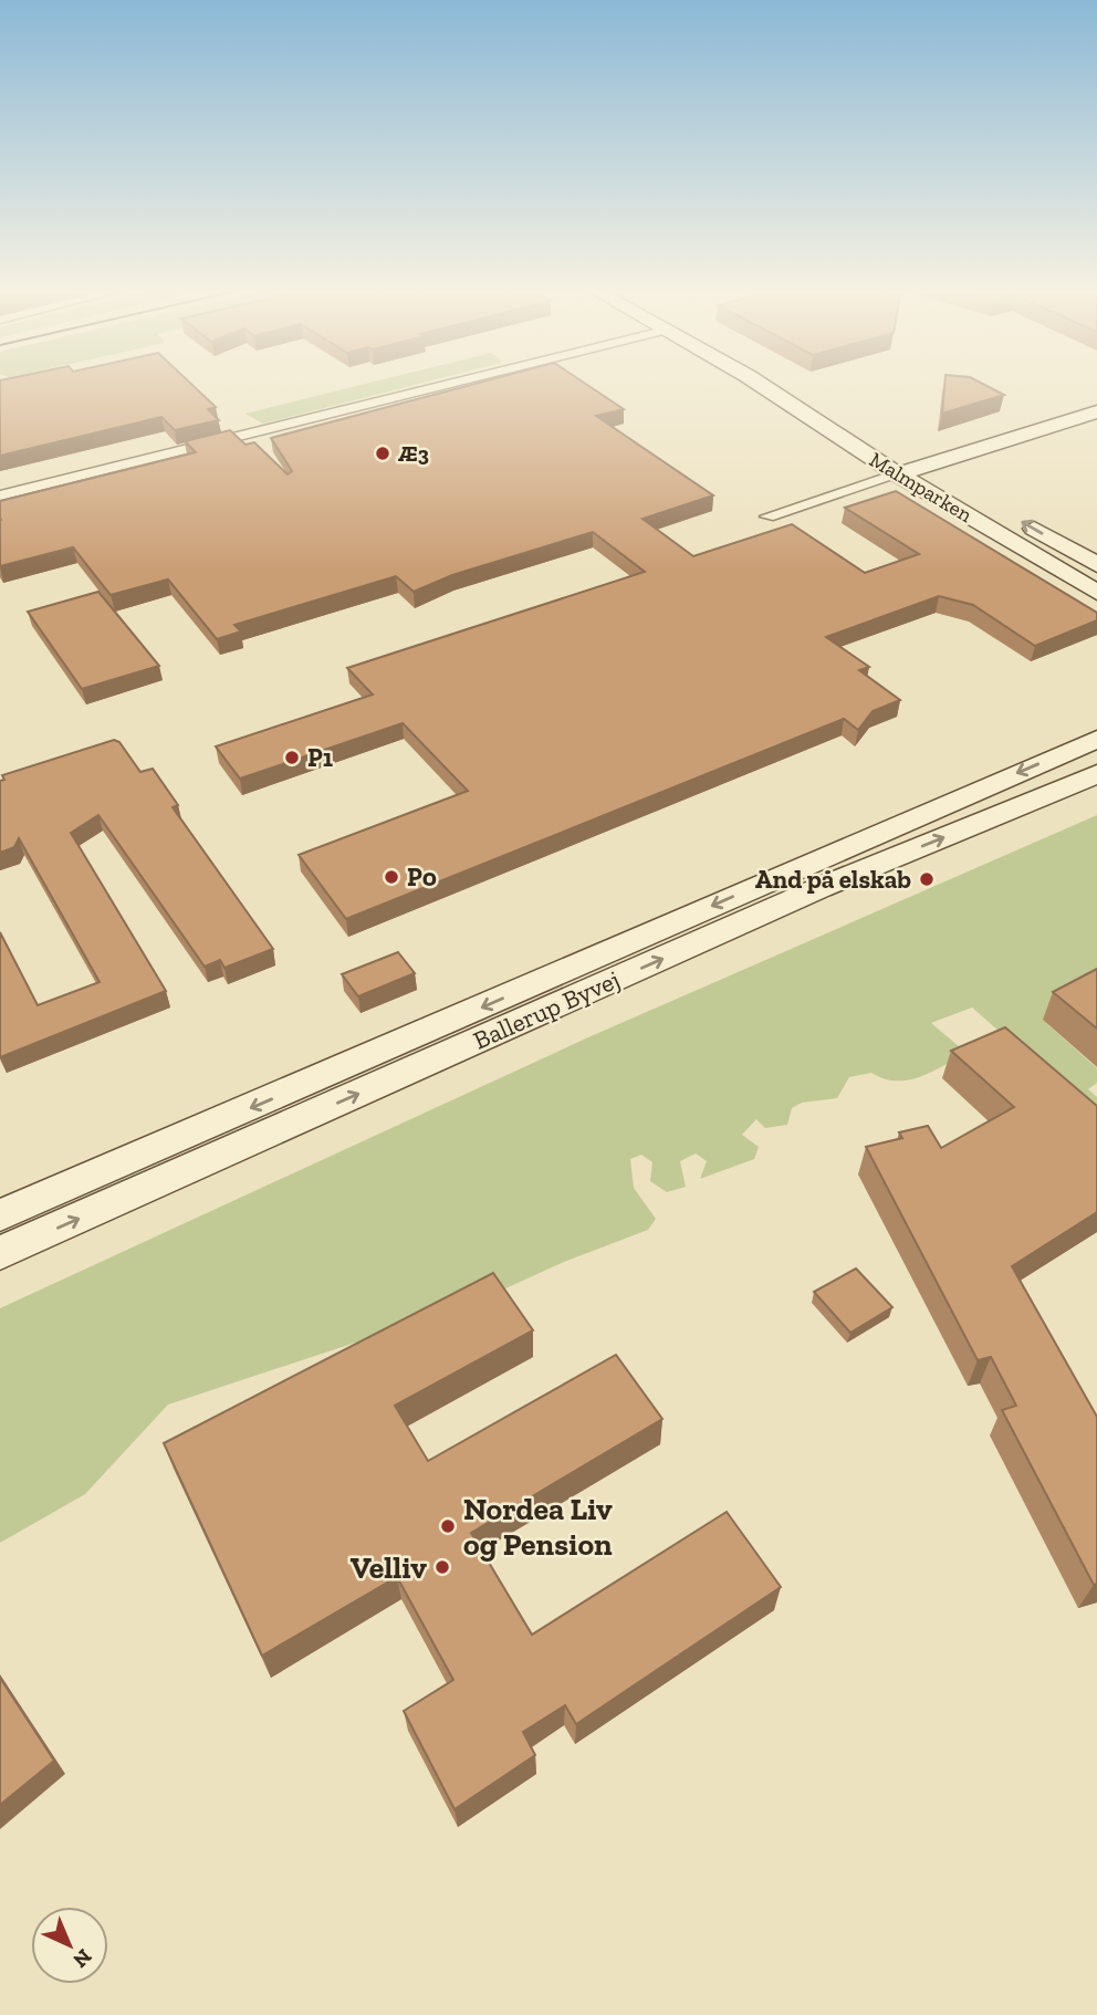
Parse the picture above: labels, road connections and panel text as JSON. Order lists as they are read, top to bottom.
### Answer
{
  "streets": {
    "main road": ["Ballerup Byvej"],
    "street": ["Malmparken"]
  },
  "places": [
    "Æ3",
    "P1",
    "P0",
    "And på elskab",
    "Nordea Liv og Pension",
    "Velliv"
  ],
  "north": "bottom right"
}
